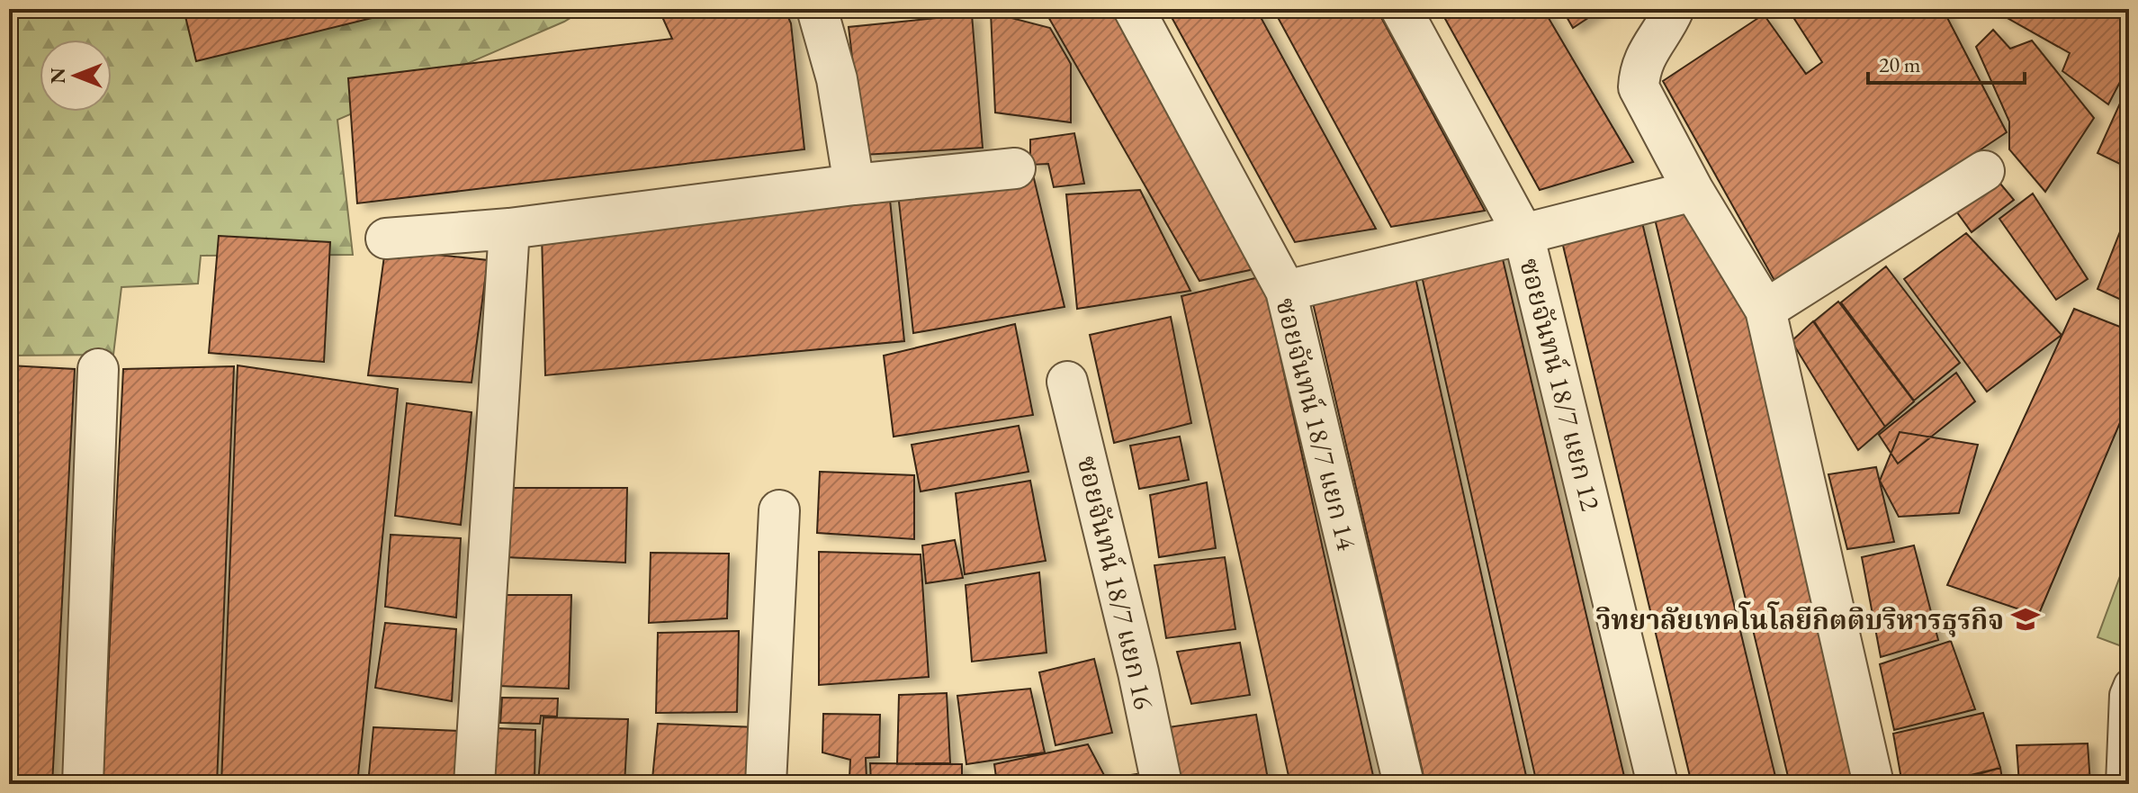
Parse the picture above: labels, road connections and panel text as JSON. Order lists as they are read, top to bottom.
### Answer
{
  "streets": {
    "street": ["ซอยจันทน์ 18/7 แยก 12", "ซอยจันทน์ 18/7 แยก 14", "ซอยจันทน์ 18/7 แยก 16"]
  },
  "places": {
    "school or university": ["วิทยาลัยเทคโนโลยีกิตติบริหารธุรกิจ"]
  },
  "scale_bar": "20 m",
  "north": "left"
}
